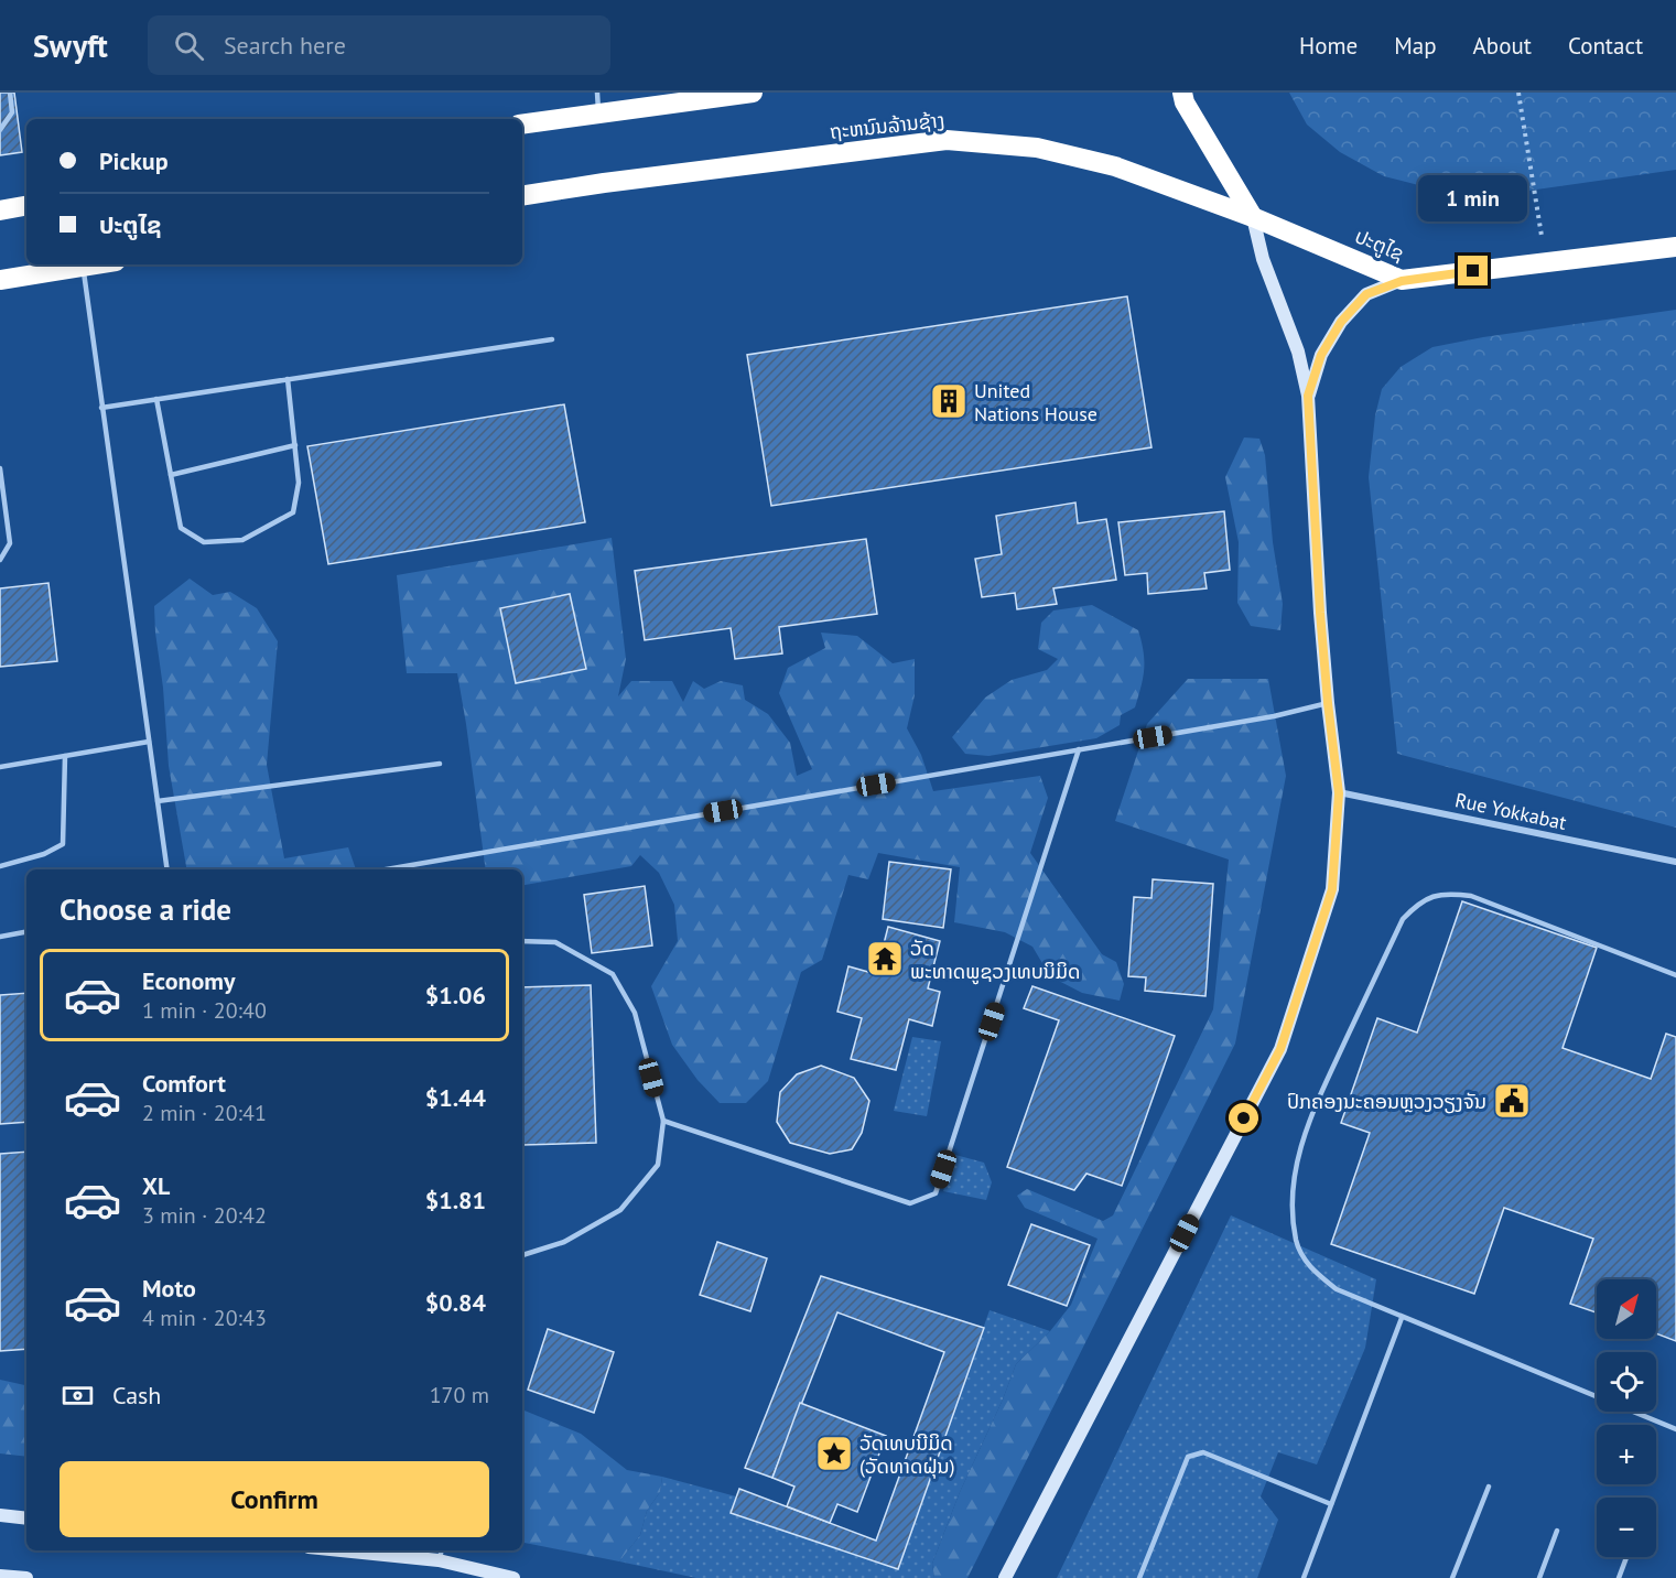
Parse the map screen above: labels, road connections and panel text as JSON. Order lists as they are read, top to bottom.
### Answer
{
  "streets": {
    "highway": ["ຖະຫນົນລ້ານຊ້າງ", "ປະຕູໄຊ"],
    "street": ["Rue Yokkabat"]
  },
  "crossings": [
    ["ຖະຫນົນລ້ານຊ້າງ", "ປະຕູໄຊ"]
  ],
  "places": {
    "building": ["United Nations House"],
    "temple": ["ວັດ ພະທາດພູຊວງເທບນິມິດ"],
    "public building": ["ປົກຄອງນະຄອນຫຼວງວຽງຈັນ"],
    "place": ["ວັດເທບນີມິດ (ວັດທາດຝຸ່ນ)"]
  },
  "north": "top right",
  "page": {
    "header": "Swyft",
    "search": "Search here",
    "nav": [
      "Home",
      "Map",
      "About",
      "Contact"
    ],
    "banner": ["Pickup", "ປະຕູໄຊ"],
    "bubble": "1 min",
    "heading": "Choose a ride",
    "list": [
      {
        "name": "Economy",
        "note": "1 min · 20:40",
        "value": "$1.06"
      },
      {
        "name": "Comfort",
        "note": "2 min · 20:41",
        "value": "$1.44"
      },
      {
        "name": "XL",
        "note": "3 min · 20:42",
        "value": "$1.81"
      },
      {
        "name": "Moto",
        "note": "4 min · 20:43",
        "value": "$0.84"
      }
    ],
    "map_buttons": ["+", "−"],
    "pay": ["Cash", "170 m"],
    "buttons": "Confirm"
  }
}
